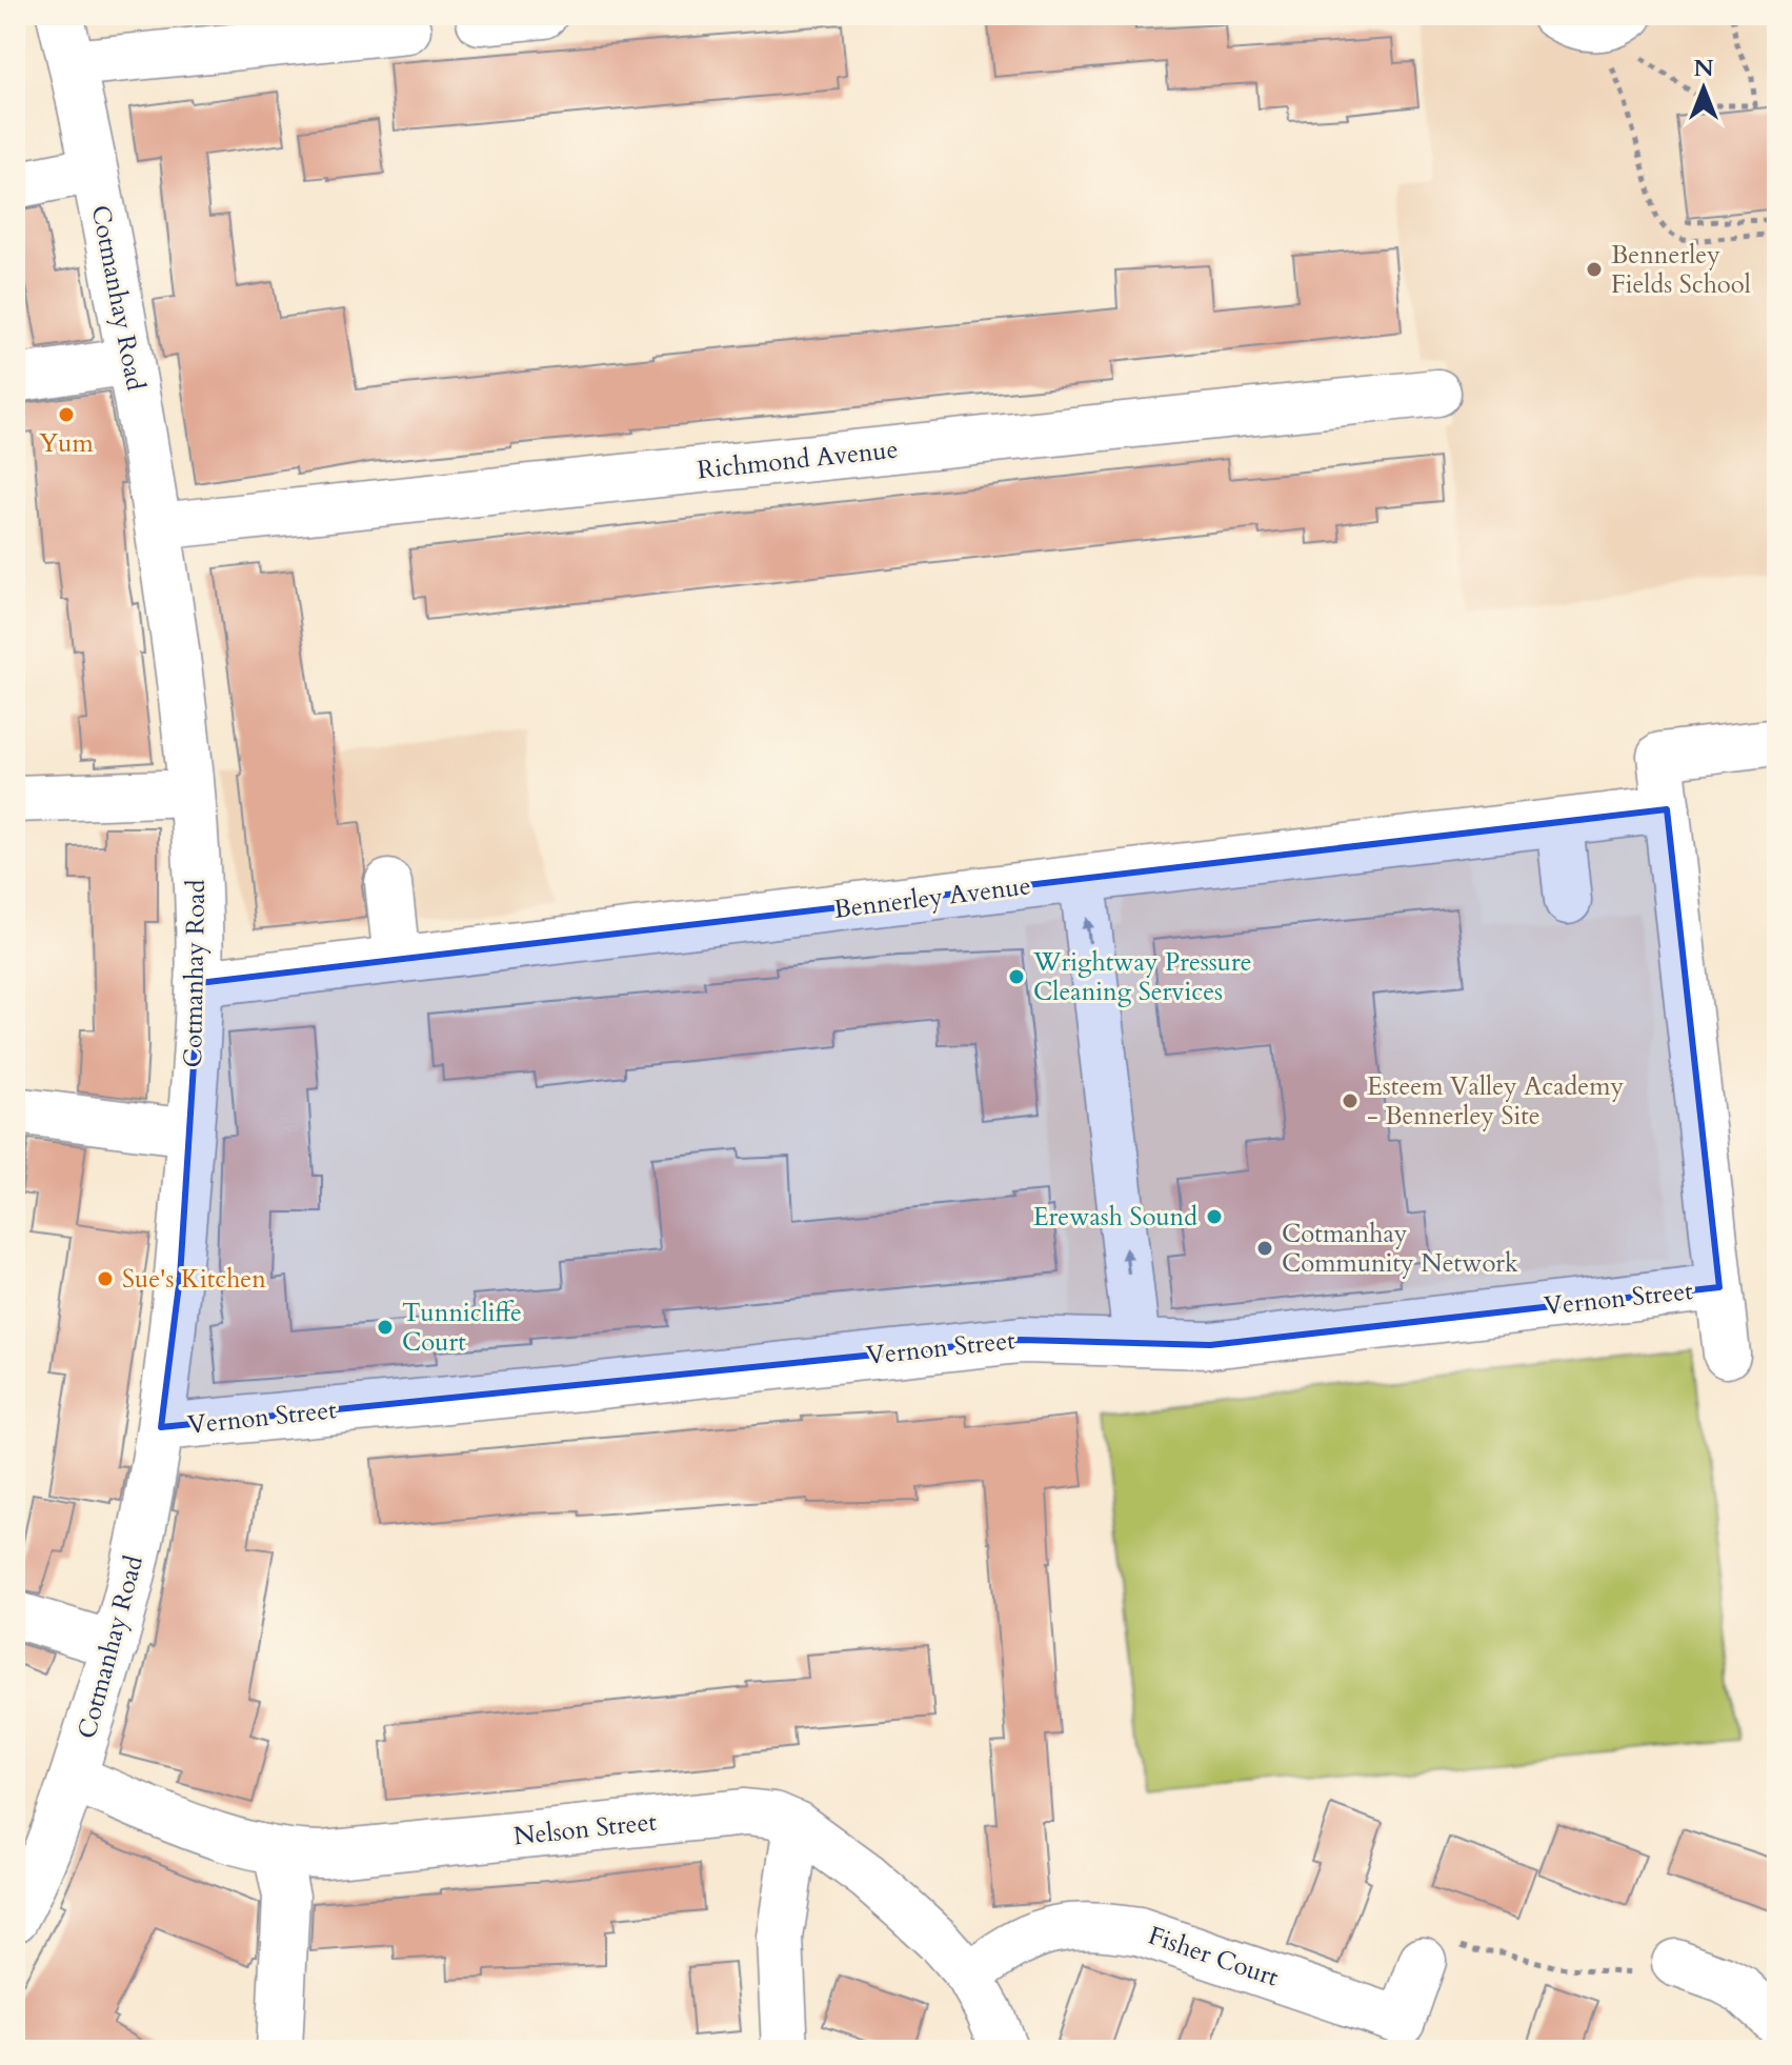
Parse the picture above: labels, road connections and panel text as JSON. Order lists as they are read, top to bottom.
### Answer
{
  "streets": {
    "street": [
      "Cotmanhay Road",
      "Richmond Avenue",
      "Bennerley Avenue",
      "Vernon Street",
      "Nelson Street",
      "Fisher Court"
    ]
  },
  "crossings": [
    ["Cotmanhay Road", "Richmond Avenue"],
    ["Cotmanhay Road", "Bennerley Avenue"],
    ["Cotmanhay Road", "Vernon Street"],
    ["Cotmanhay Road", "Nelson Street"],
    ["Nelson Street", "Fisher Court"]
  ],
  "places": [
    "Bennerley Fields School",
    "Yum",
    "Wrightway Pressure Cleaning Services",
    "Esteem Valley Academy - Bennerley Site",
    "Erewash Sound",
    "Cotmanhay Community Network",
    "Sue's Kitchen",
    "Tunnicliffe Court"
  ],
  "north": "top"
}
